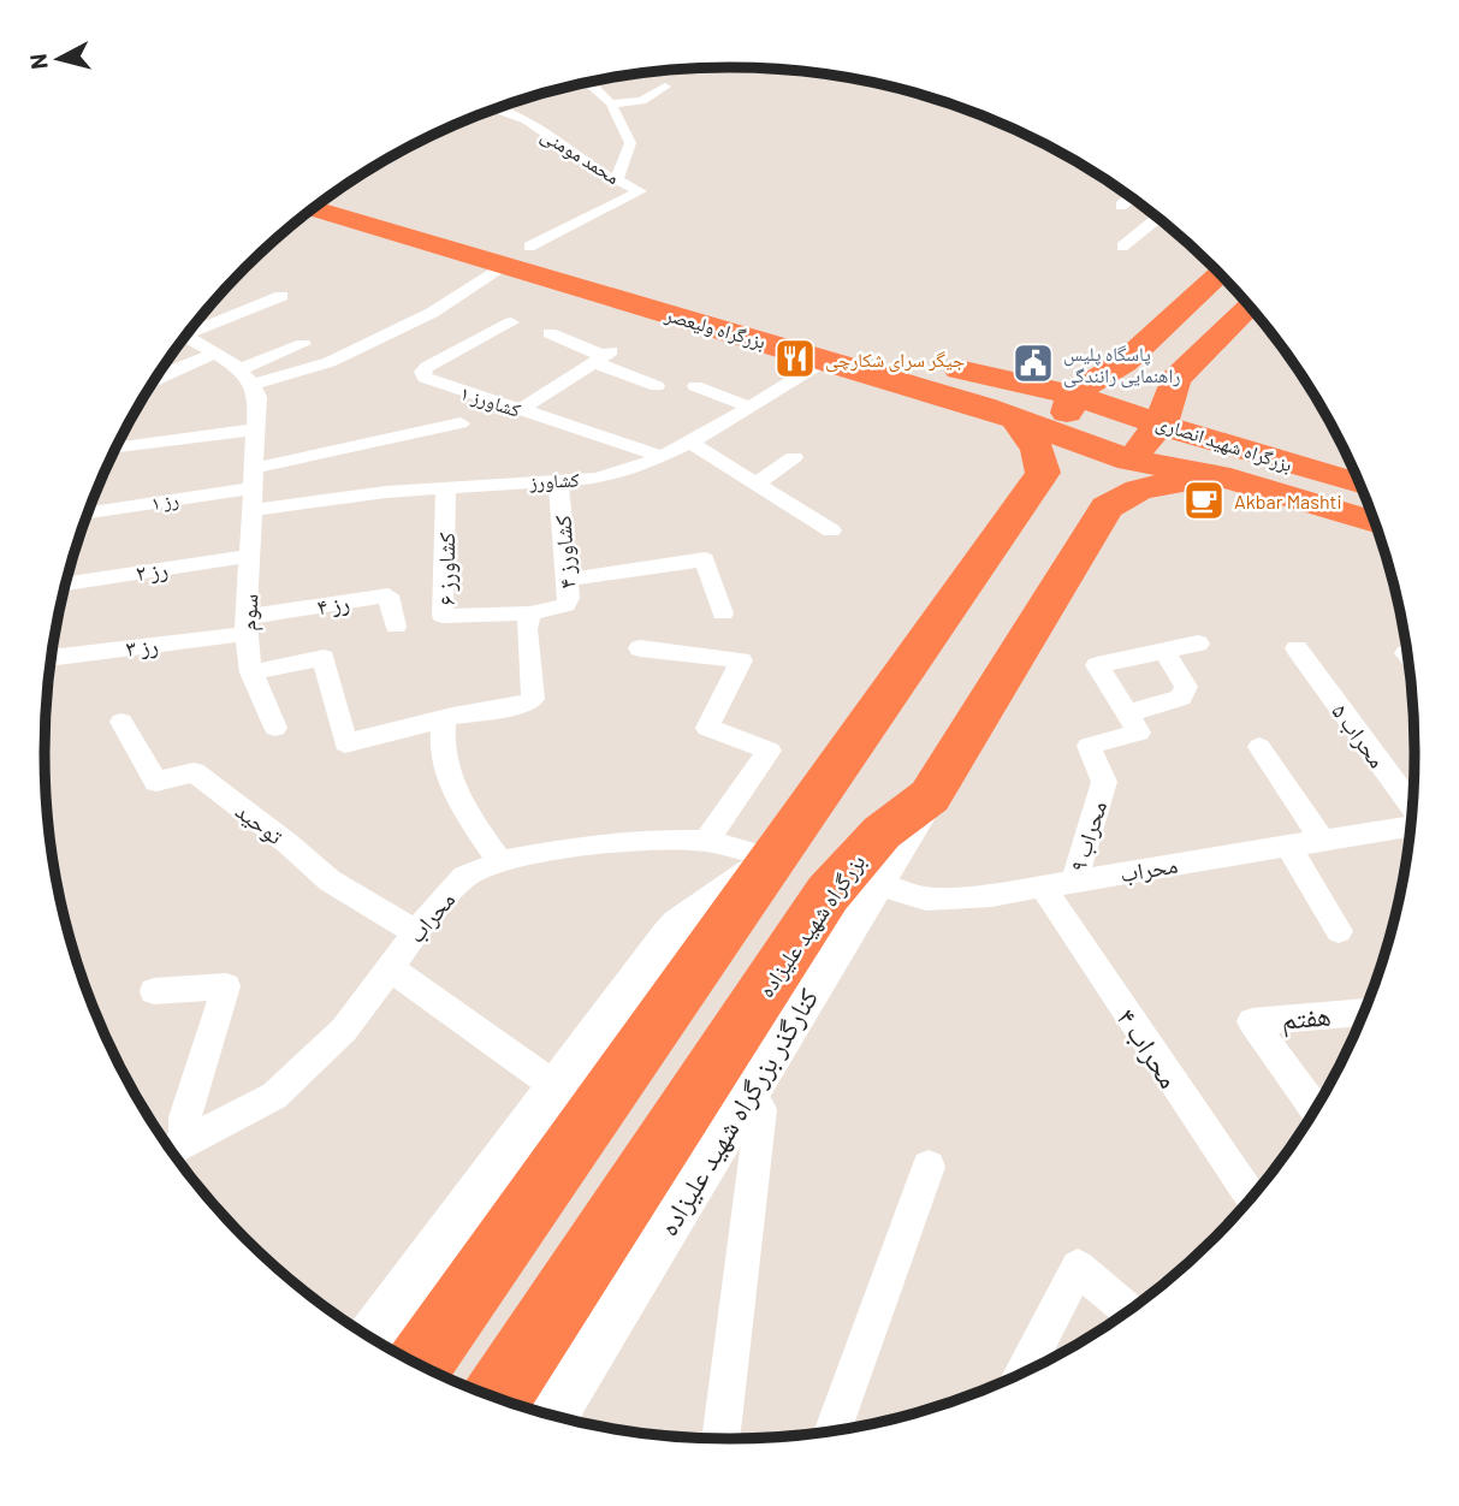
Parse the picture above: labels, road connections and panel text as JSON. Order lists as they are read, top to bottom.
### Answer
{
  "streets": {
    "highway": ["بزرگراه ولیعصر", "بزرگراه شهید انصاری", "بزرگراه شهید علیزاده"],
    "main road": ["کنارگذر بزرگراه شهید علیزاده"],
    "street": [
      "محمد مومنی",
      "کشاورز ۱",
      "کشاورز",
      "رز ۱",
      "کشاورز ۴",
      "کشاورز ۶",
      "رز ۲",
      "رز ۴",
      "سوم",
      "رز ۳",
      "محراب ۵",
      "توحید",
      "محراب ۹",
      "محراب",
      "هفتم",
      "محراب ۴"
    ]
  },
  "crossings": [
    ["محمد مومنی", "بزرگراه ولیعصر"],
    ["بزرگراه ولیعصر", "بزرگراه شهید انصاری"],
    ["بزرگراه ولیعصر", "کشاورز"],
    ["کشاورز ۱", "کشاورز"],
    ["کشاورز", "کشاورز ۴"],
    ["کشاورز", "کشاورز ۶"],
    ["کشاورز", "سوم"],
    ["رز ۱", "سوم"],
    ["کشاورز ۴", "کشاورز ۶"],
    ["رز ۲", "سوم"],
    ["رز ۴", "سوم"],
    ["رز ۴", "رز ۳"],
    ["سوم", "رز ۳"],
    ["توحید", "محراب"],
    ["محراب ۹", "محراب"],
    ["محراب ۹", "محراب ۴"],
    ["محراب", "محراب ۴"],
    ["محراب", "کنارگذر بزرگراه شهید علیزاده"],
    ["بزرگراه شهید علیزاده", "کنارگذر بزرگراه شهید علیزاده"]
  ],
  "places": {
    "restaurant": ["جیگر سرای شکارچی"],
    "public building": ["پاسگاه پلیس راهنمایی رانندگی"],
    "cafe": ["Akbar Mashti"]
  },
  "north": "left"
}
